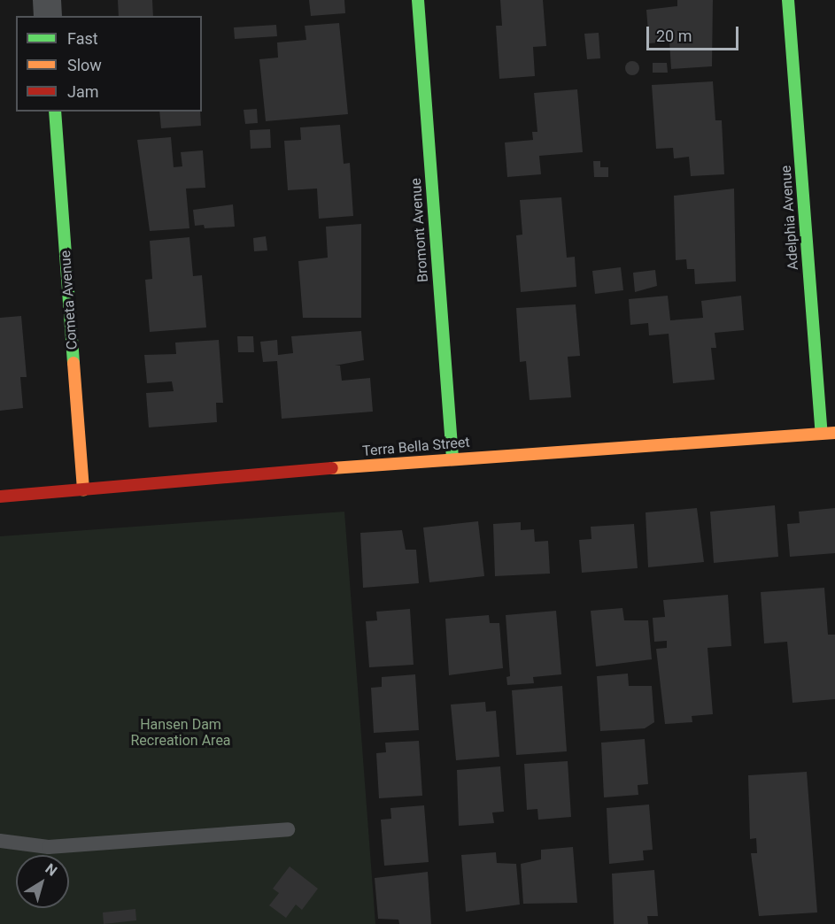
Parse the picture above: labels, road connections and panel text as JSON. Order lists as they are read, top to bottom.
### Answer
{
  "streets": {
    "street": [
      "Adelphia Avenue",
      "Bromont Avenue",
      "Cometa Avenue",
      "Terra Bella Street"
    ]
  },
  "crossings": [
    ["Adelphia Avenue", "Terra Bella Street"],
    ["Bromont Avenue", "Terra Bella Street"],
    ["Cometa Avenue", "Terra Bella Street"]
  ],
  "parks": ["Hansen Dam Recreation Area"],
  "legend": ["Fast", "Slow", "Jam"],
  "scale_bar": "20 m",
  "north": "top right"
}
